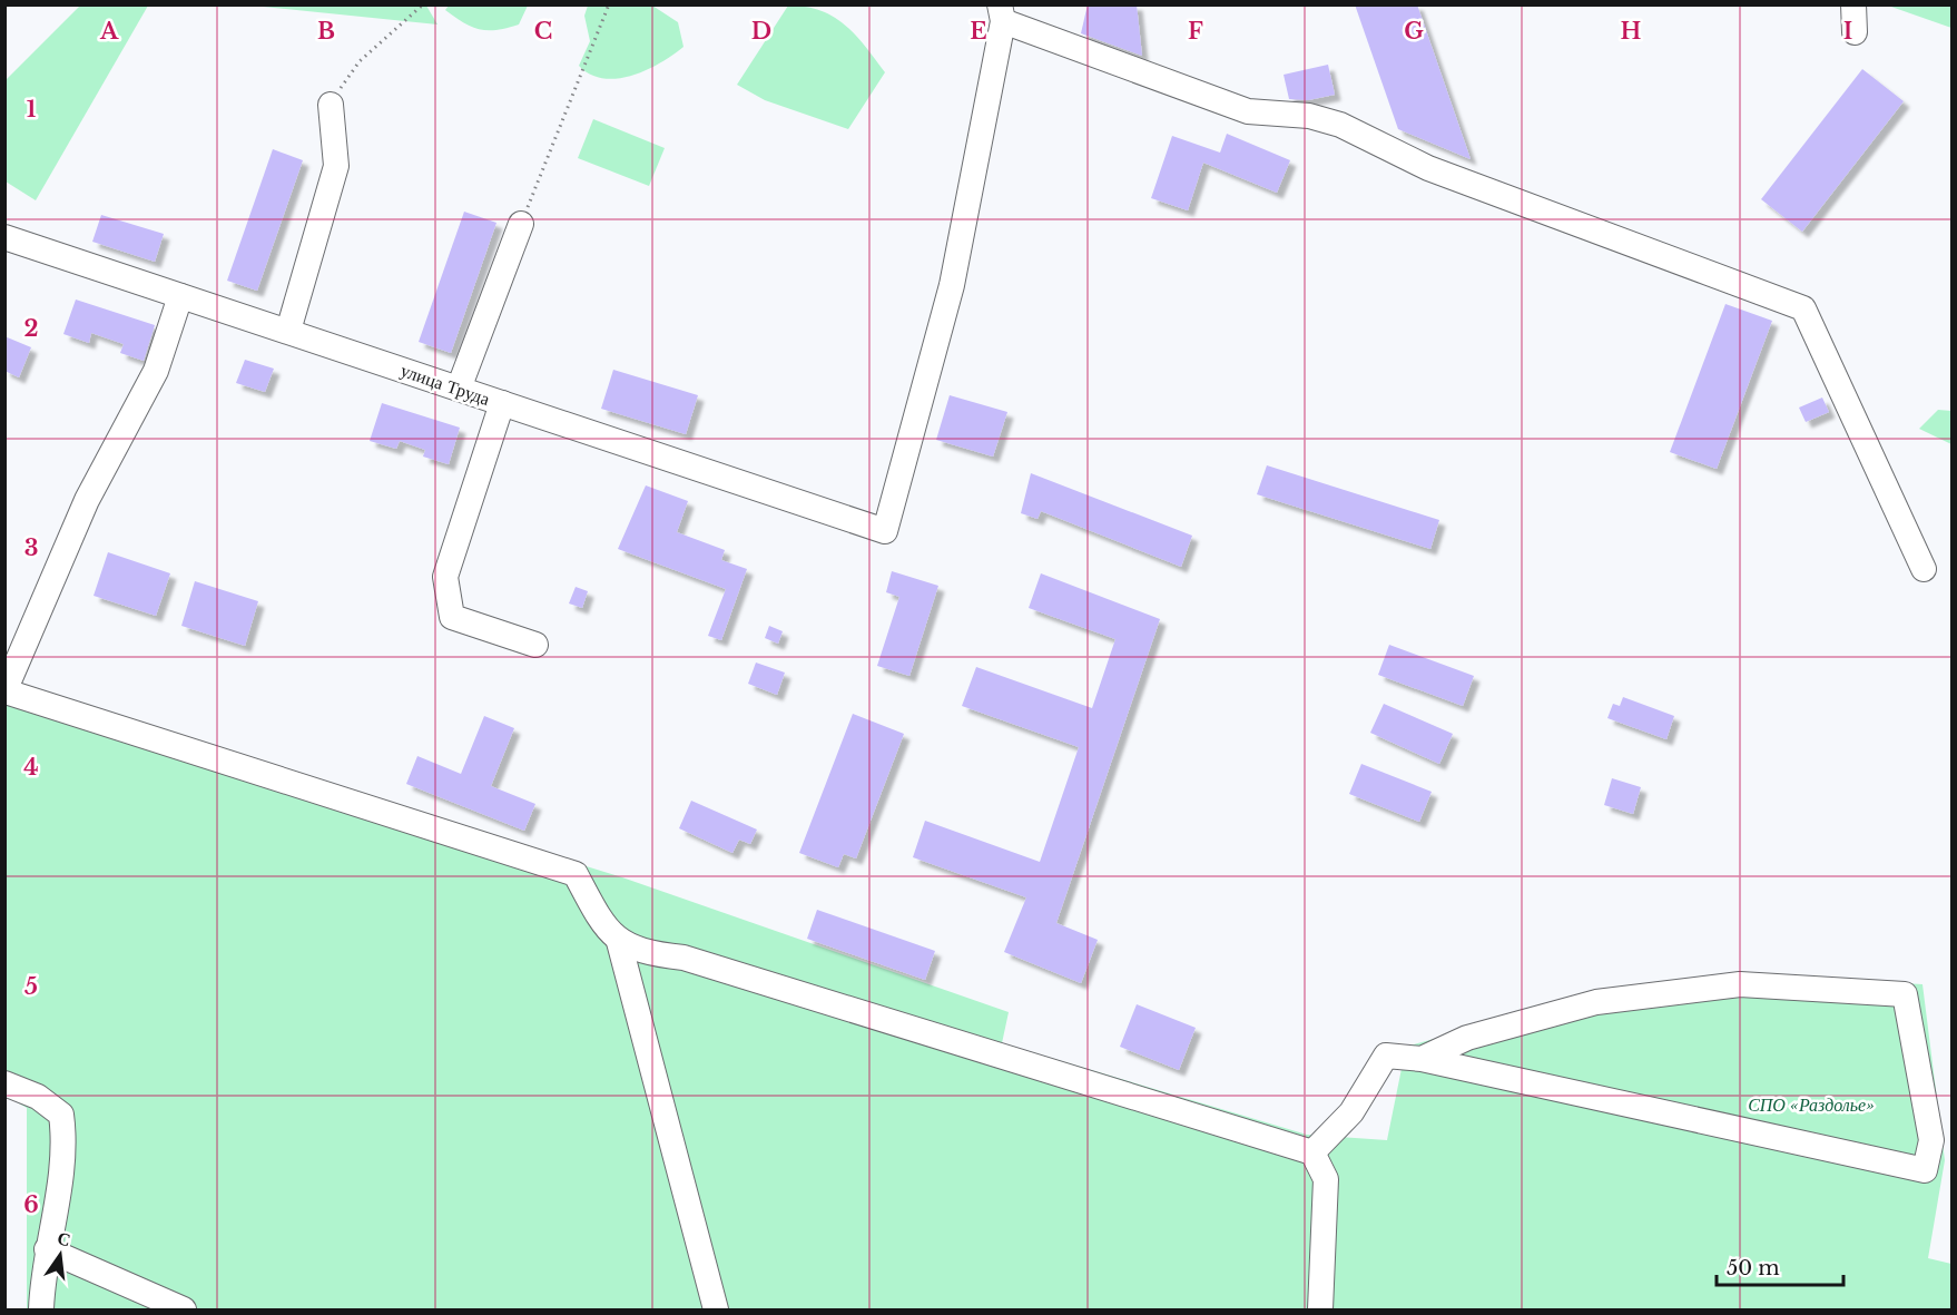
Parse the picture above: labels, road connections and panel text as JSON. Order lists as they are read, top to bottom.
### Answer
{
  "streets": {
    "street": ["улица Труда"]
  },
  "parks": ["СПО «Раздолье»"],
  "scale_bar": "50 m",
  "north": "top",
  "grid": {
    "columns": [
      "A",
      "B",
      "C",
      "D",
      "E",
      "F",
      "G",
      "H",
      "I"
    ],
    "rows": [
      "1",
      "2",
      "3",
      "4",
      "5",
      "6"
    ]
  }
}
